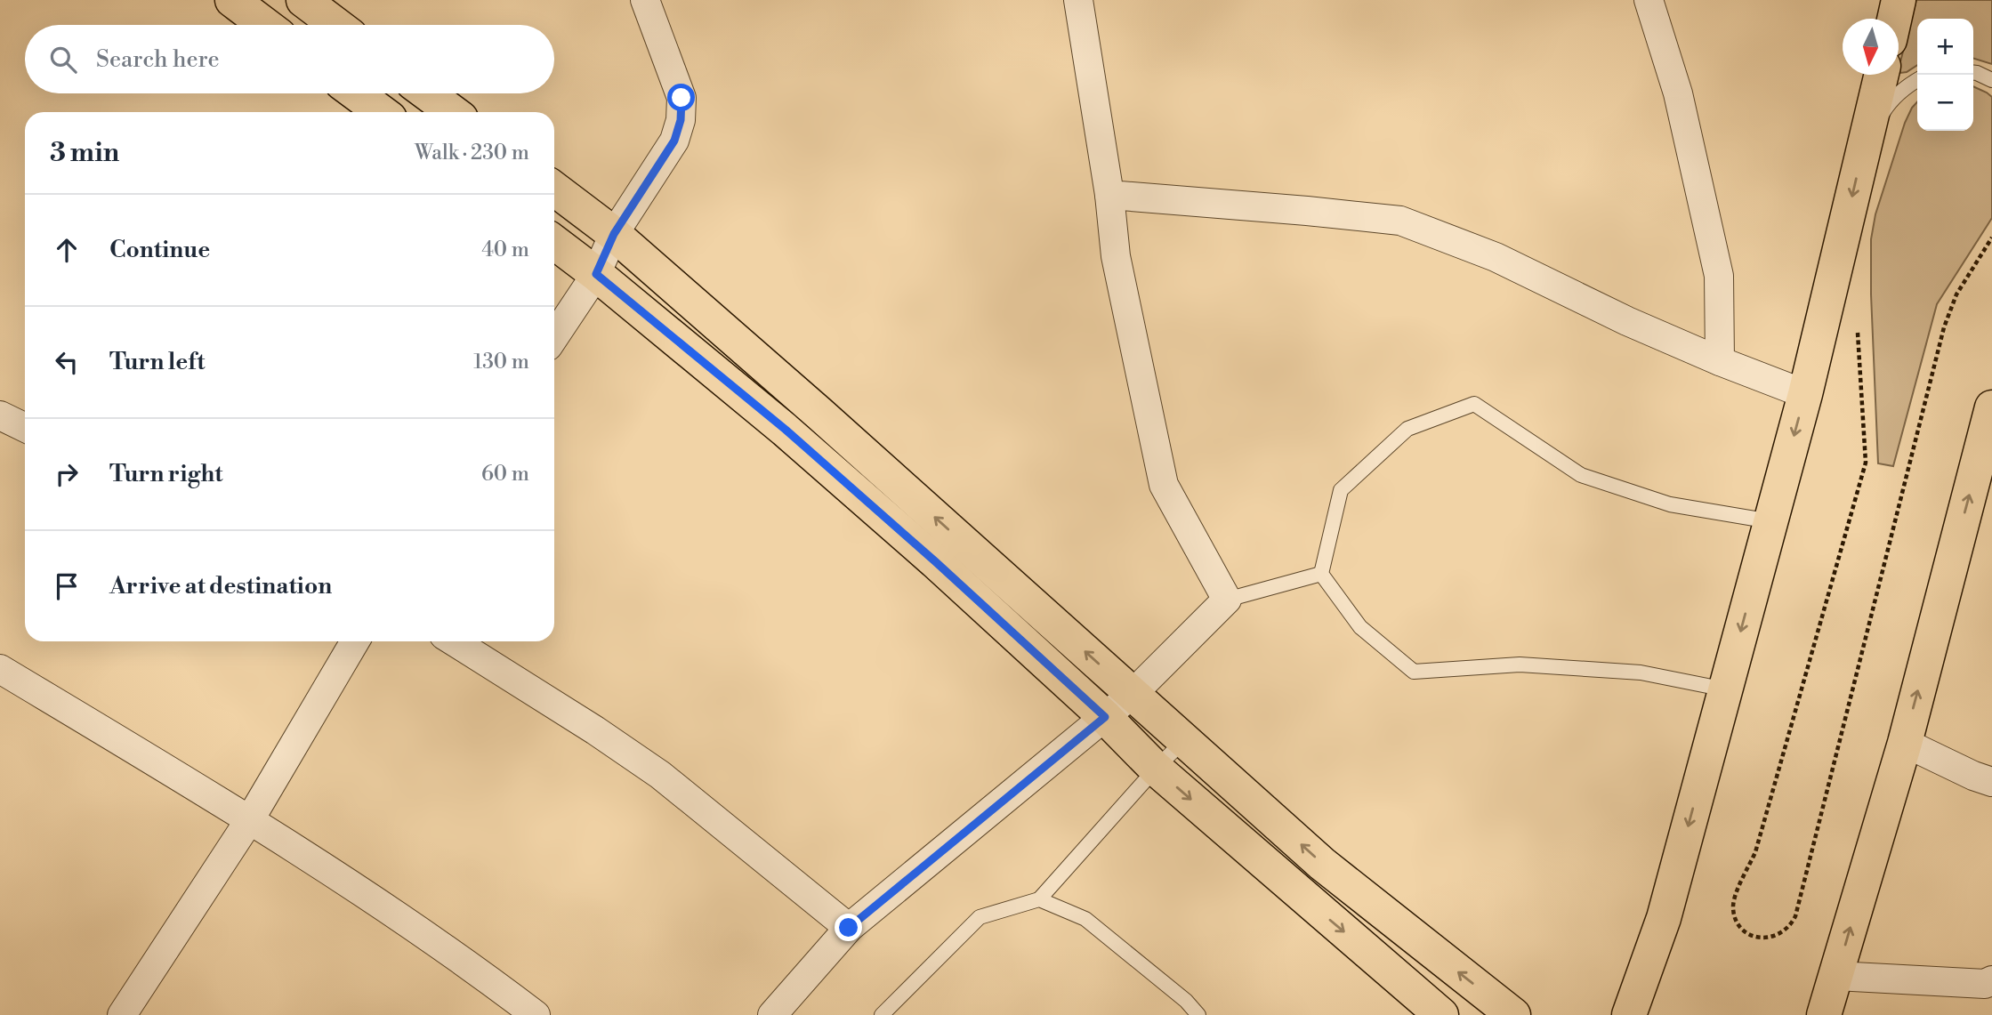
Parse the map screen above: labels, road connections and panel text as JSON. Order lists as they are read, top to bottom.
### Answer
{
  "north": "bottom",
  "page": {
    "map_buttons": ["+", "−"],
    "search": "Search here",
    "heading": ["3 min", "Walk · 230 m"],
    "list": [
      ["Continue", "40 m"],
      ["Turn left", "130 m"],
      ["Turn right", "60 m"],
      "Arrive at destination"
    ]
  }
}
